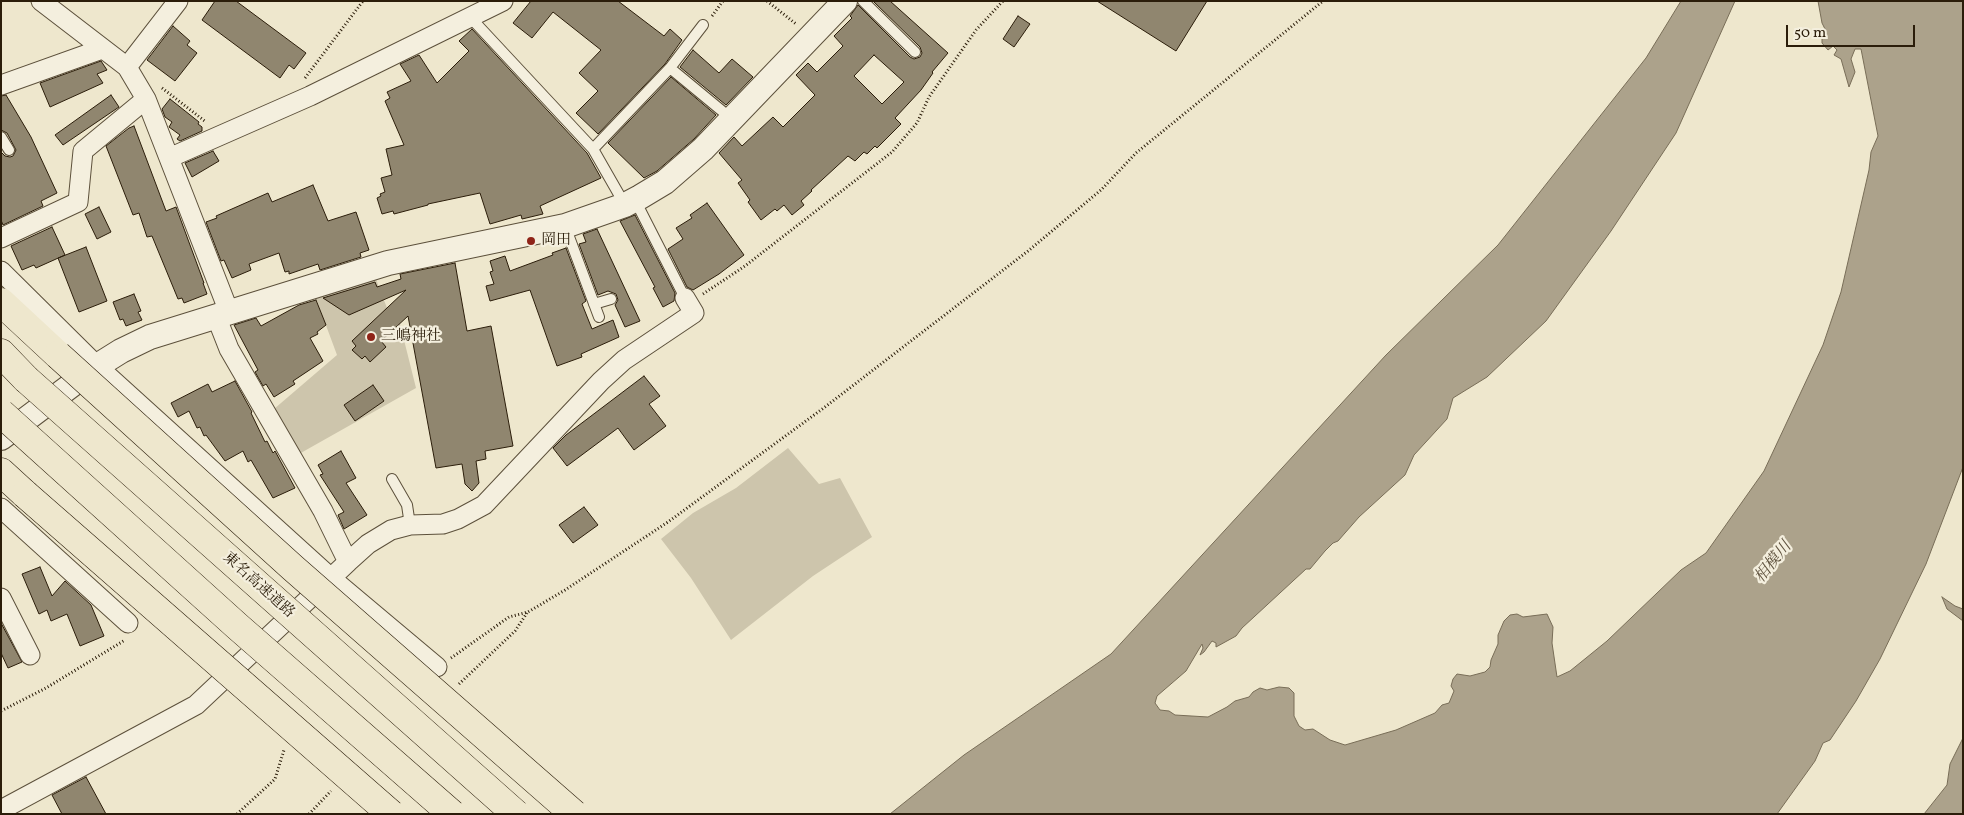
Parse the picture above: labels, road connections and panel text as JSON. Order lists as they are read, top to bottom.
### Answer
{
  "streets": {
    "highway": ["東名高速道路"]
  },
  "water": ["相模川"],
  "places": ["岡田", "三嶋神社"],
  "scale_bar": "50 m"
}
